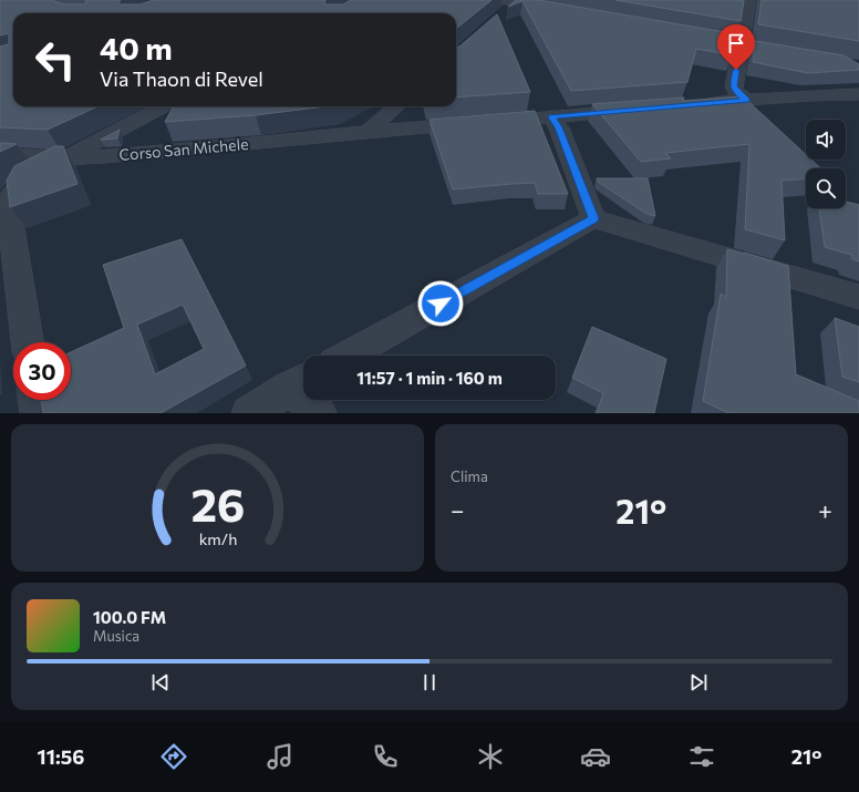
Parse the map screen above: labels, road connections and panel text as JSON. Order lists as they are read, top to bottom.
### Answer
{
  "streets": {
    "street": ["Corso San Michele"]
  },
  "page": {
    "turn": ["40 m", "Via Thaon di Revel"],
    "limit": "30",
    "trip": "11:57 · 1 min · 160 m",
    "tile": "Clima",
    "heat": ["−", "21°", "+"],
    "song": ["100.0 FM", "Musica"],
    "tabs": ["11:56", "21°"],
    "gauge": ["26", "km/h"]
  }
}
